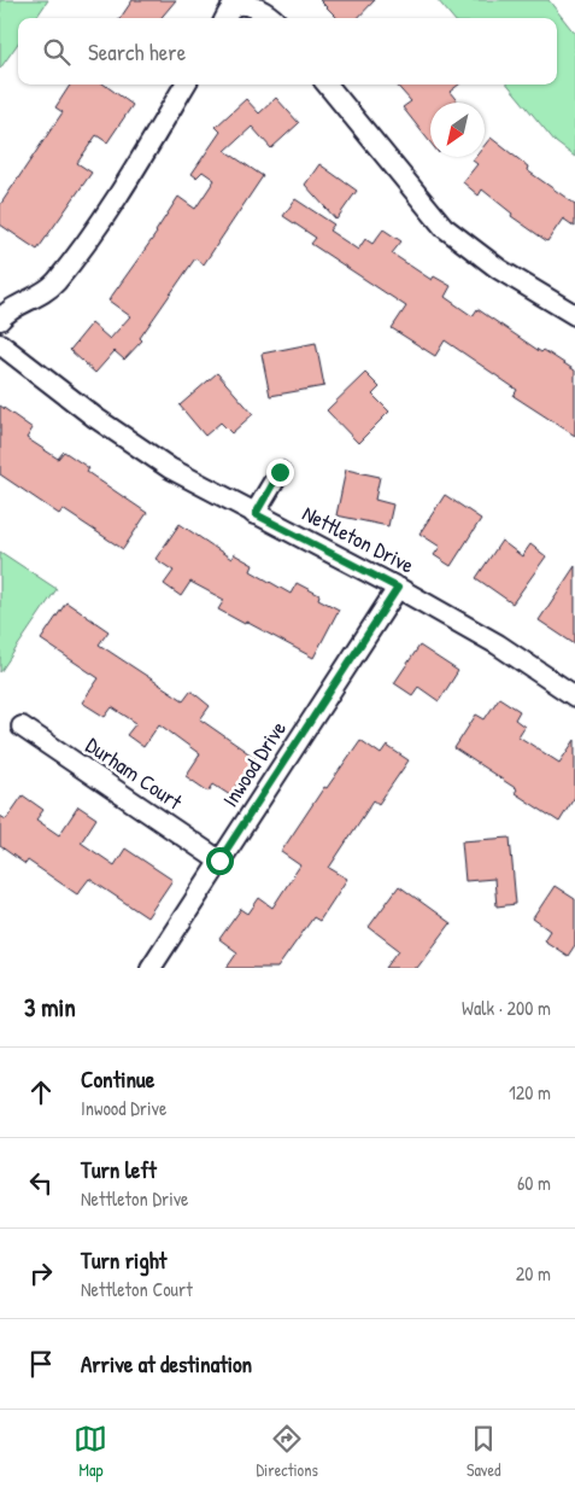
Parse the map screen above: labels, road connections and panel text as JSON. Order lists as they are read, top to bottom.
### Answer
{
  "streets": {
    "street": ["Nettleton Drive", "Inwood Drive", "Durham Court"]
  },
  "crossings": [
    ["Nettleton Drive", "Inwood Drive"],
    ["Inwood Drive", "Durham Court"]
  ],
  "north": "bottom left",
  "page": {
    "search": "Search here",
    "heading": ["3 min", "Walk · 200 m"],
    "list": [
      ["Continue", "Inwood Drive", "120 m"],
      ["Turn left", "Nettleton Drive", "60 m"],
      ["Turn right", "Nettleton Court", "20 m"],
      "Arrive at destination"
    ],
    "nav": ["Map", "Directions", "Saved"]
  }
}
